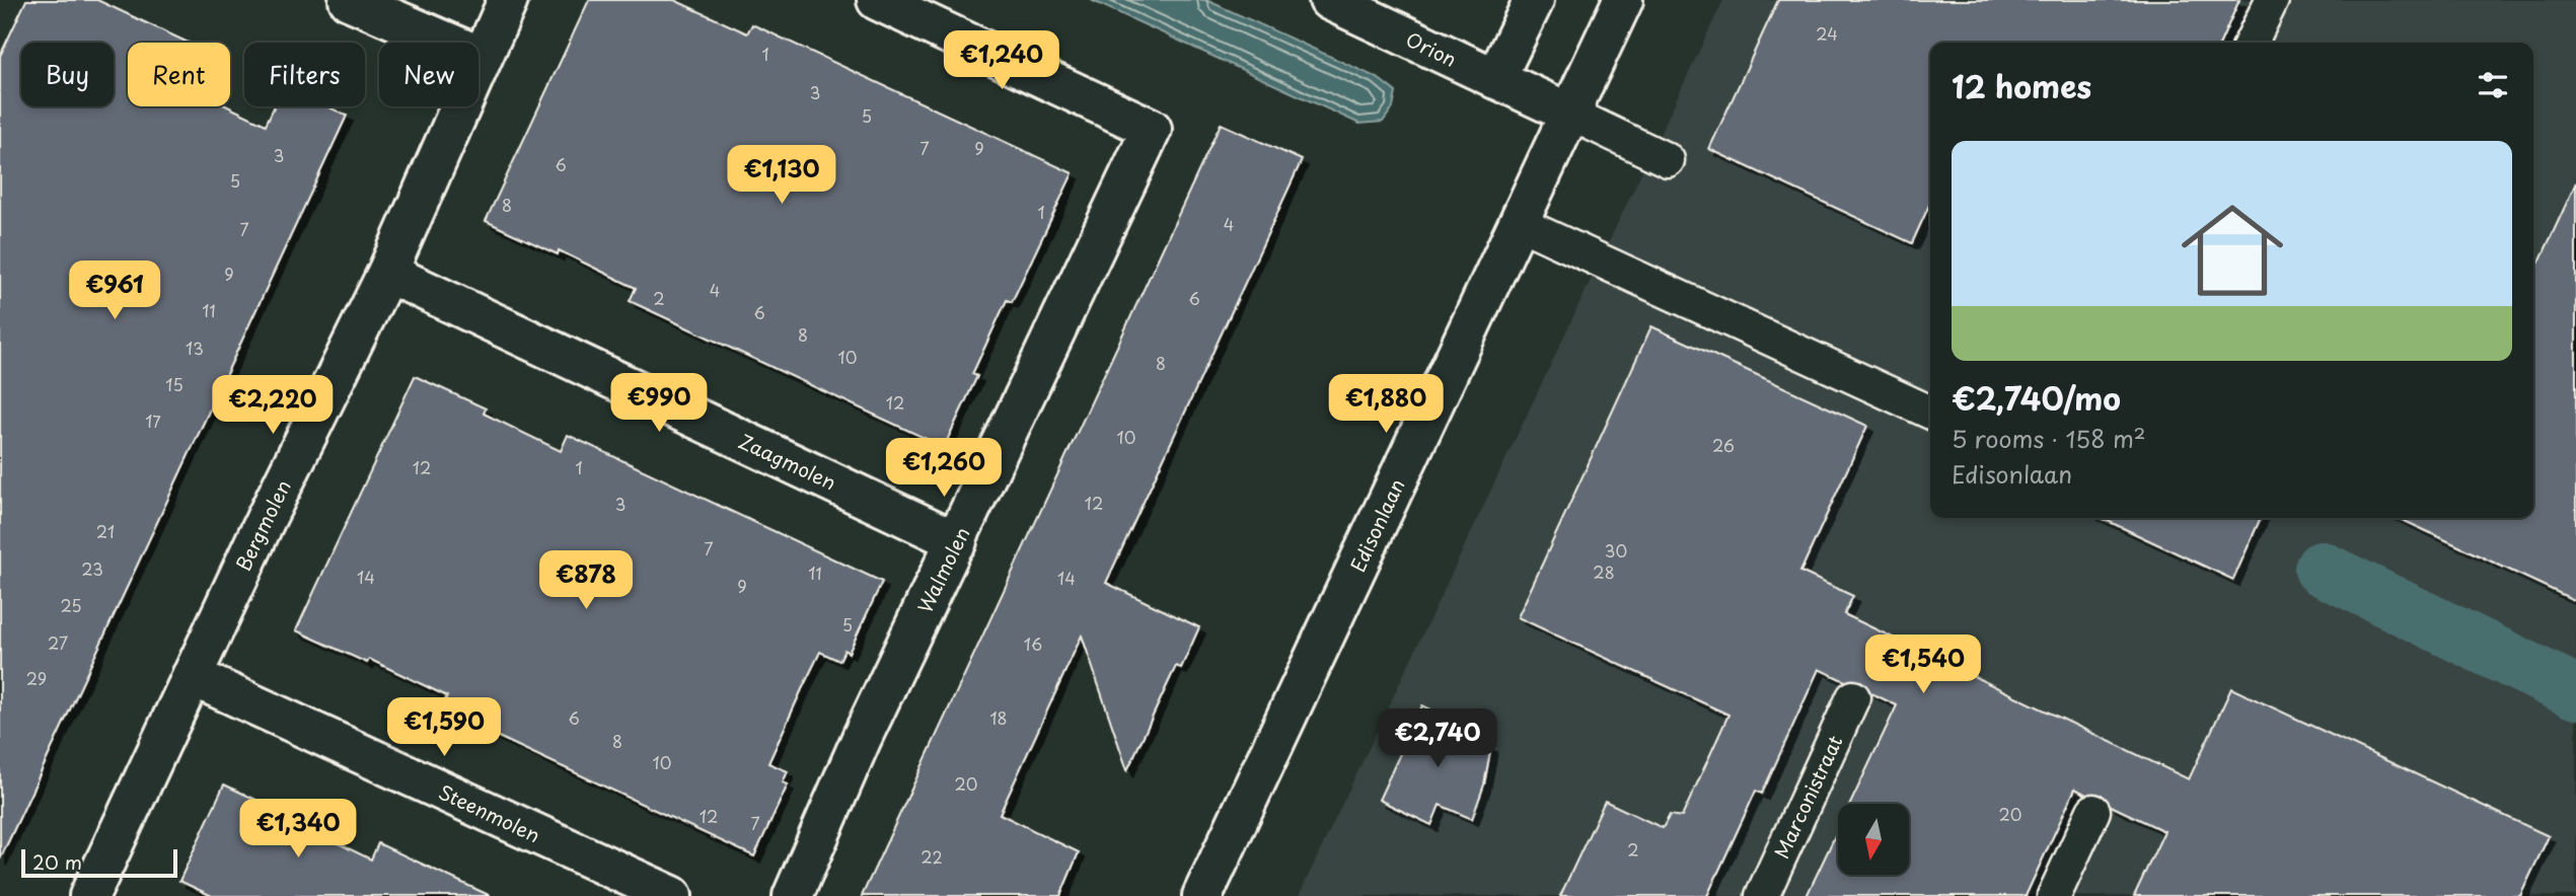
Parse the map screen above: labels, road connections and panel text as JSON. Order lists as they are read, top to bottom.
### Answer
{
  "streets": {
    "street": [
      "Orion",
      "Zaagmolen",
      "Bergmolen",
      "Edisonlaan",
      "Walmolen",
      "Steenmolen"
    ],
    "lane": ["Marconistraat"]
  },
  "crossings": [
    ["Orion", "Edisonlaan"],
    ["Zaagmolen", "Bergmolen"],
    ["Zaagmolen", "Walmolen"],
    ["Bergmolen", "Steenmolen"]
  ],
  "house_numbers": [
    "24",
    "1",
    "3",
    "5",
    "7",
    "9",
    "3",
    "6",
    "5",
    "8",
    "1",
    "4",
    "7",
    "9",
    "4",
    "2",
    "6",
    "11",
    "6",
    "8",
    "13",
    "10",
    "8",
    "15",
    "12",
    "17",
    "10",
    "26",
    "12",
    "1",
    "12",
    "3",
    "21",
    "7",
    "30",
    "23",
    "28",
    "11",
    "14",
    "14",
    "9",
    "25",
    "5",
    "27",
    "16",
    "29",
    "6",
    "18",
    "8",
    "10",
    "20",
    "20",
    "12",
    "7",
    "2",
    "22"
  ],
  "scale_bar": "20 m",
  "north": "bottom",
  "page": {
    "price": [
      "€1,240",
      "€1,130",
      "€961",
      "€990",
      "€1,880",
      "€2,220",
      "€1,260",
      "€878",
      "€1,540",
      "€1,590",
      "€2,740",
      "€1,340"
    ],
    "chip": [
      "Buy",
      "Rent",
      "Filters",
      "New"
    ],
    "heading": "12 homes",
    "list": [
      {
        "name": "€2,740/mo",
        "note": "5 rooms · 158 m² · Edisonlaan"
      }
    ],
    "scale": "20 m"
  }
}
